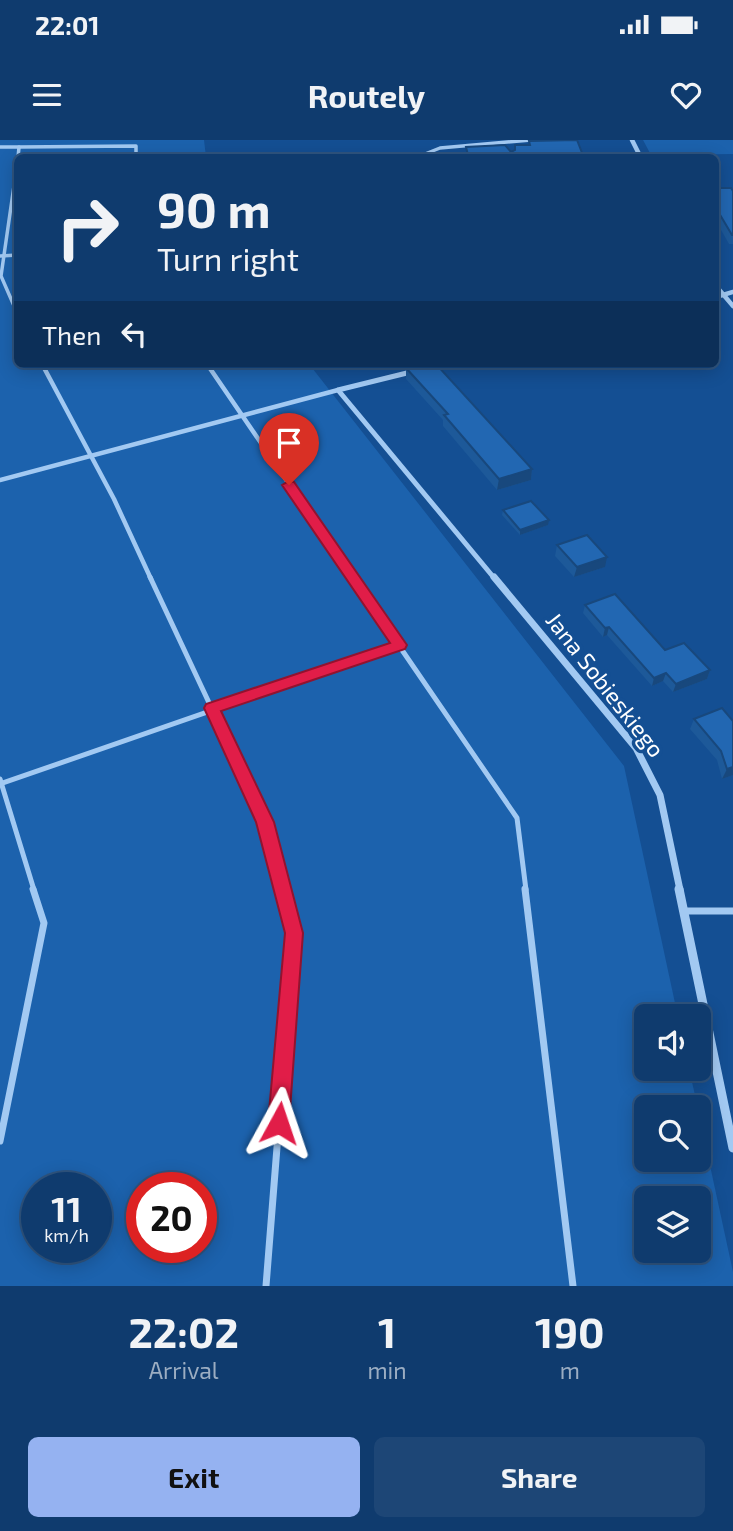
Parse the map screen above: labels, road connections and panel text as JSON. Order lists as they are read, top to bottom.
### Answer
{
  "streets": {
    "street": ["Jana Sobieskiego"]
  },
  "page": {
    "status": "22:01",
    "header": "Routely",
    "turn": ["90 m", "Turn right"],
    "then": "Then",
    "speed": "11 km/h",
    "limit": "20",
    "eta": [
      "22:02",
      "Arrival",
      "1",
      "min",
      "190",
      "m"
    ],
    "buttons": ["Exit", "Share"]
  }
}
